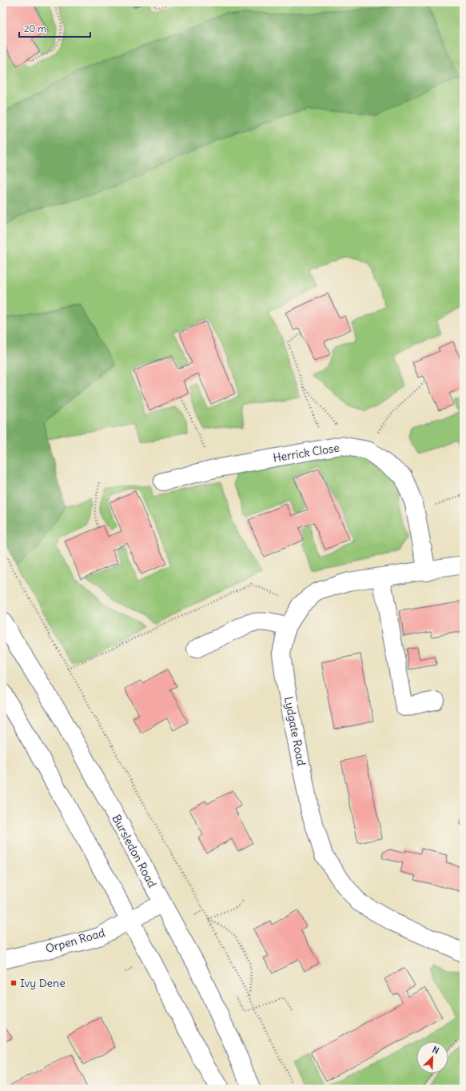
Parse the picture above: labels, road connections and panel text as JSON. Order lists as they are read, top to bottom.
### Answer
{
  "streets": {
    "street": [
      "Herrick Close",
      "Lydgate Road",
      "Bursledon Road",
      "Orpen Road"
    ]
  },
  "crossings": [
    ["Herrick Close", "Lydgate Road"],
    ["Bursledon Road", "Orpen Road"]
  ],
  "places": {
    "transit": ["Ivy Dene"]
  },
  "scale_bar": "20 m",
  "north": "top right"
}
